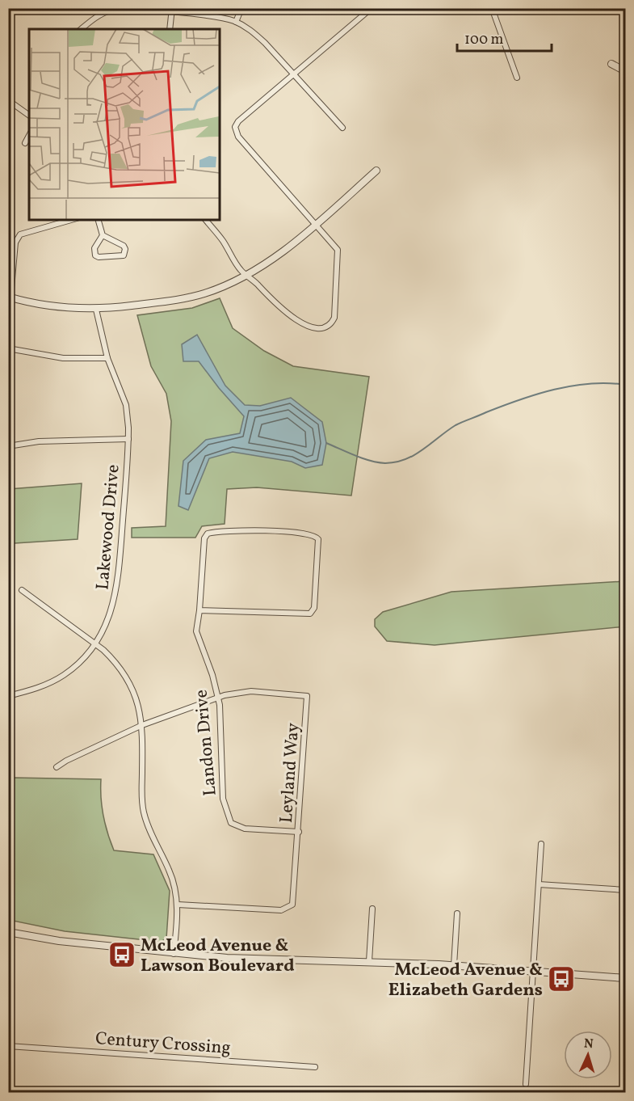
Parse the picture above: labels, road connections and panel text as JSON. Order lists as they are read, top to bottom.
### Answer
{
  "streets": {
    "street": [
      "Lakewood Drive",
      "Landon Drive",
      "Leyland Way",
      "Century Crossing"
    ]
  },
  "crossings": [
    ["Landon Drive", "Leyland Way"]
  ],
  "places": {
    "bus stop": ["McLeod Avenue & Lawson Boulevard", "McLeod Avenue & Elizabeth Gardens"]
  },
  "scale_bar": "100 m",
  "north": "top"
}
